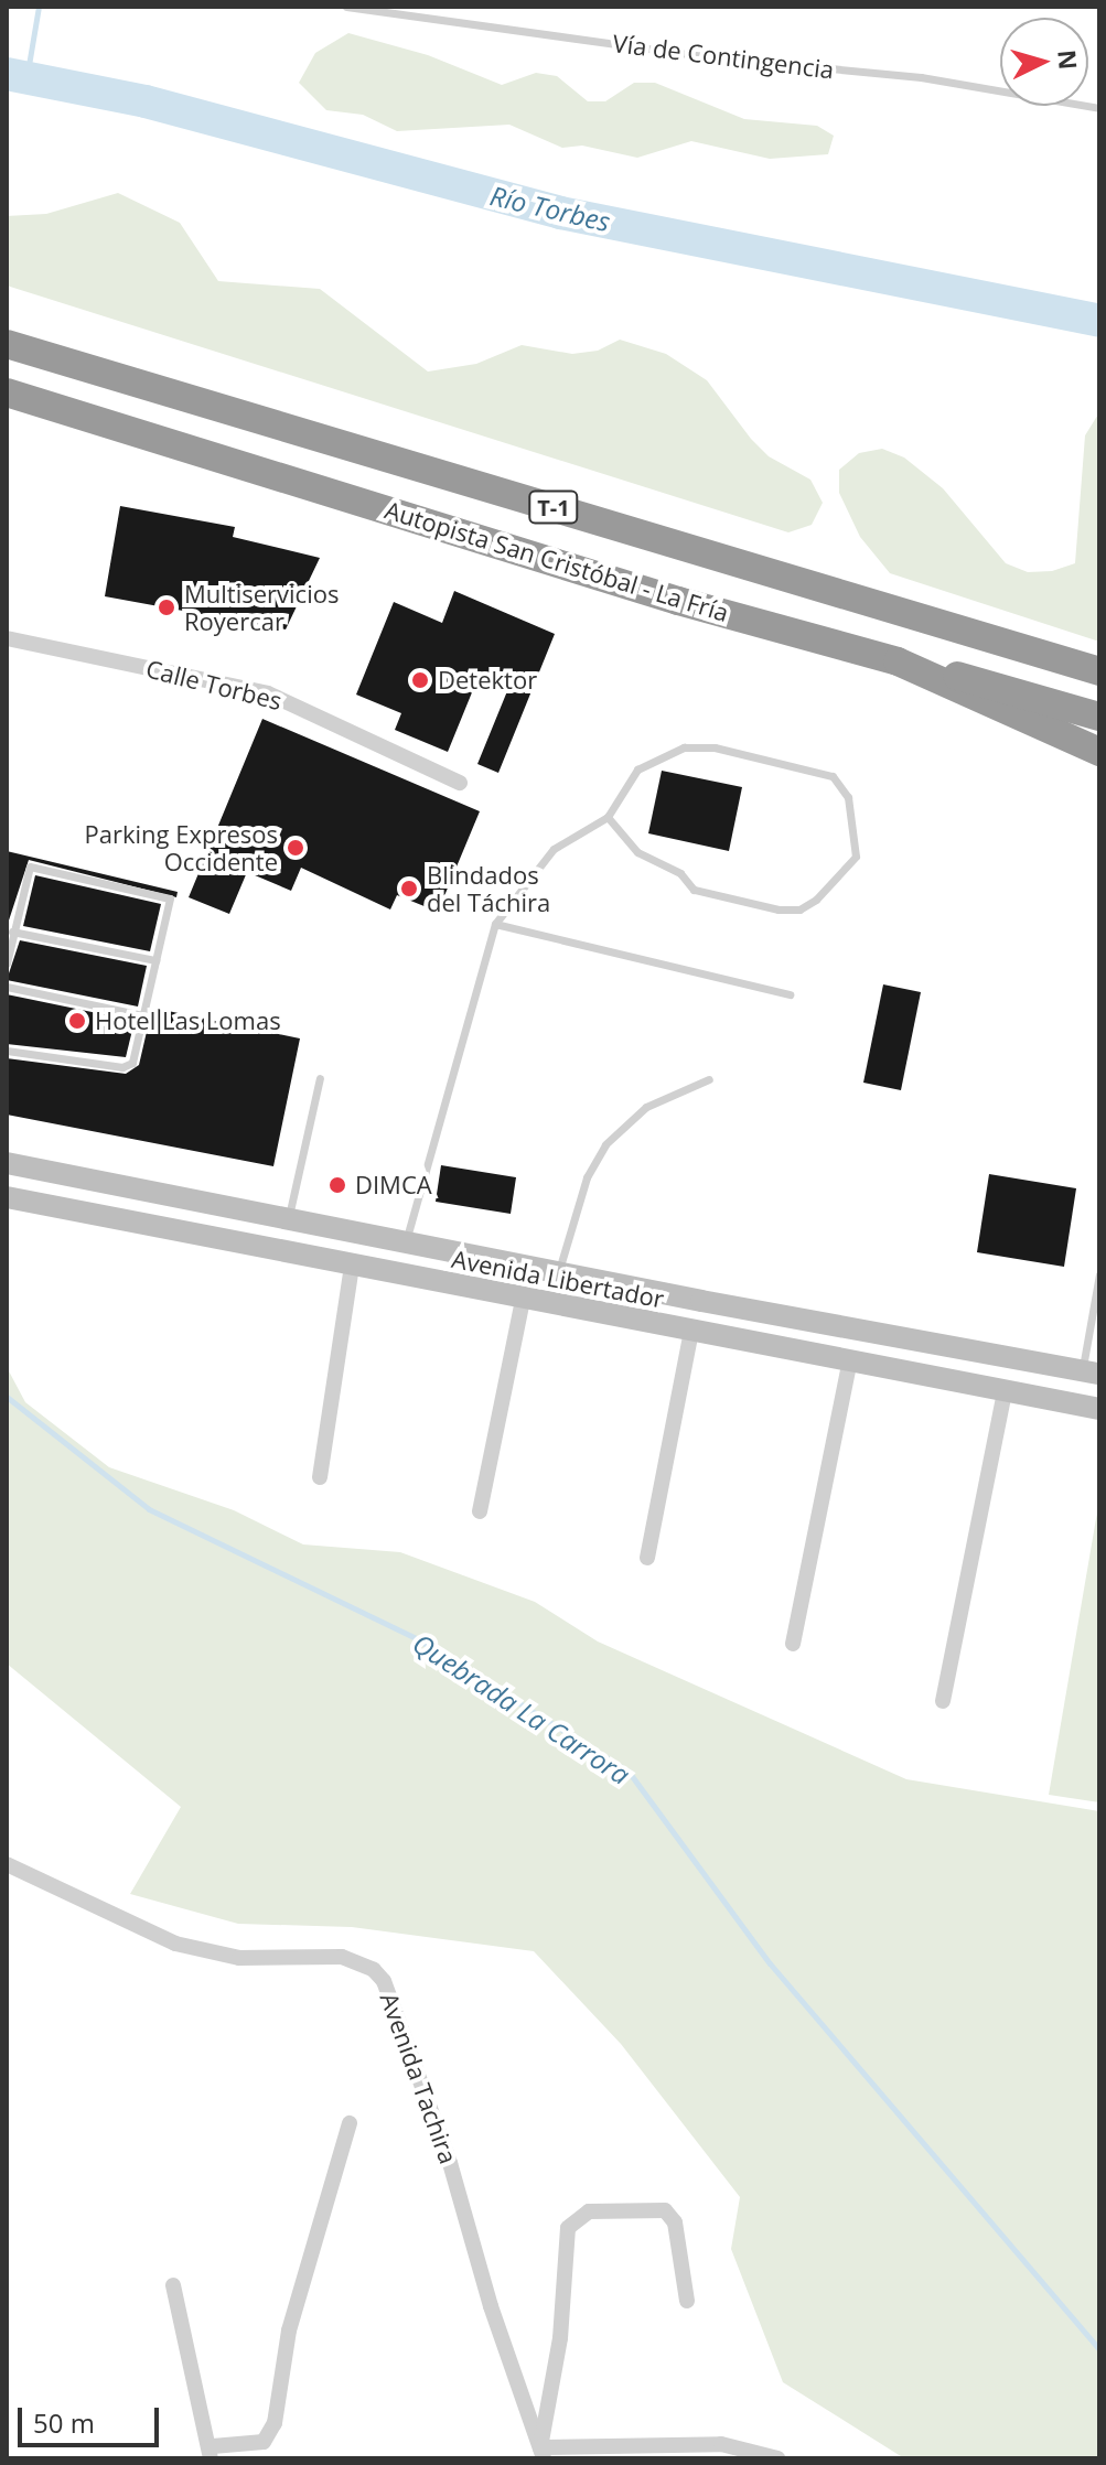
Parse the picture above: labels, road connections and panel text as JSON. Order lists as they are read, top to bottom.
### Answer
{
  "streets": {
    "highway": ["T-1", "Autopista San Cristóbal - La Fría"],
    "main road": ["Avenida Libertador"],
    "street": ["Calle Torbes", "Avenida Tachira"],
    "lane": ["Vía de Contingencia"]
  },
  "water": ["Río Torbes", "Quebrada La Carrora"],
  "places": [
    "Multiservicios Royercar",
    "Detektor",
    "Parking Expresos Occidente",
    "Blindados del Táchira",
    "Hotel Las Lomas",
    "DIMCA"
  ],
  "scale_bar": "50 m",
  "north": "right"
}
